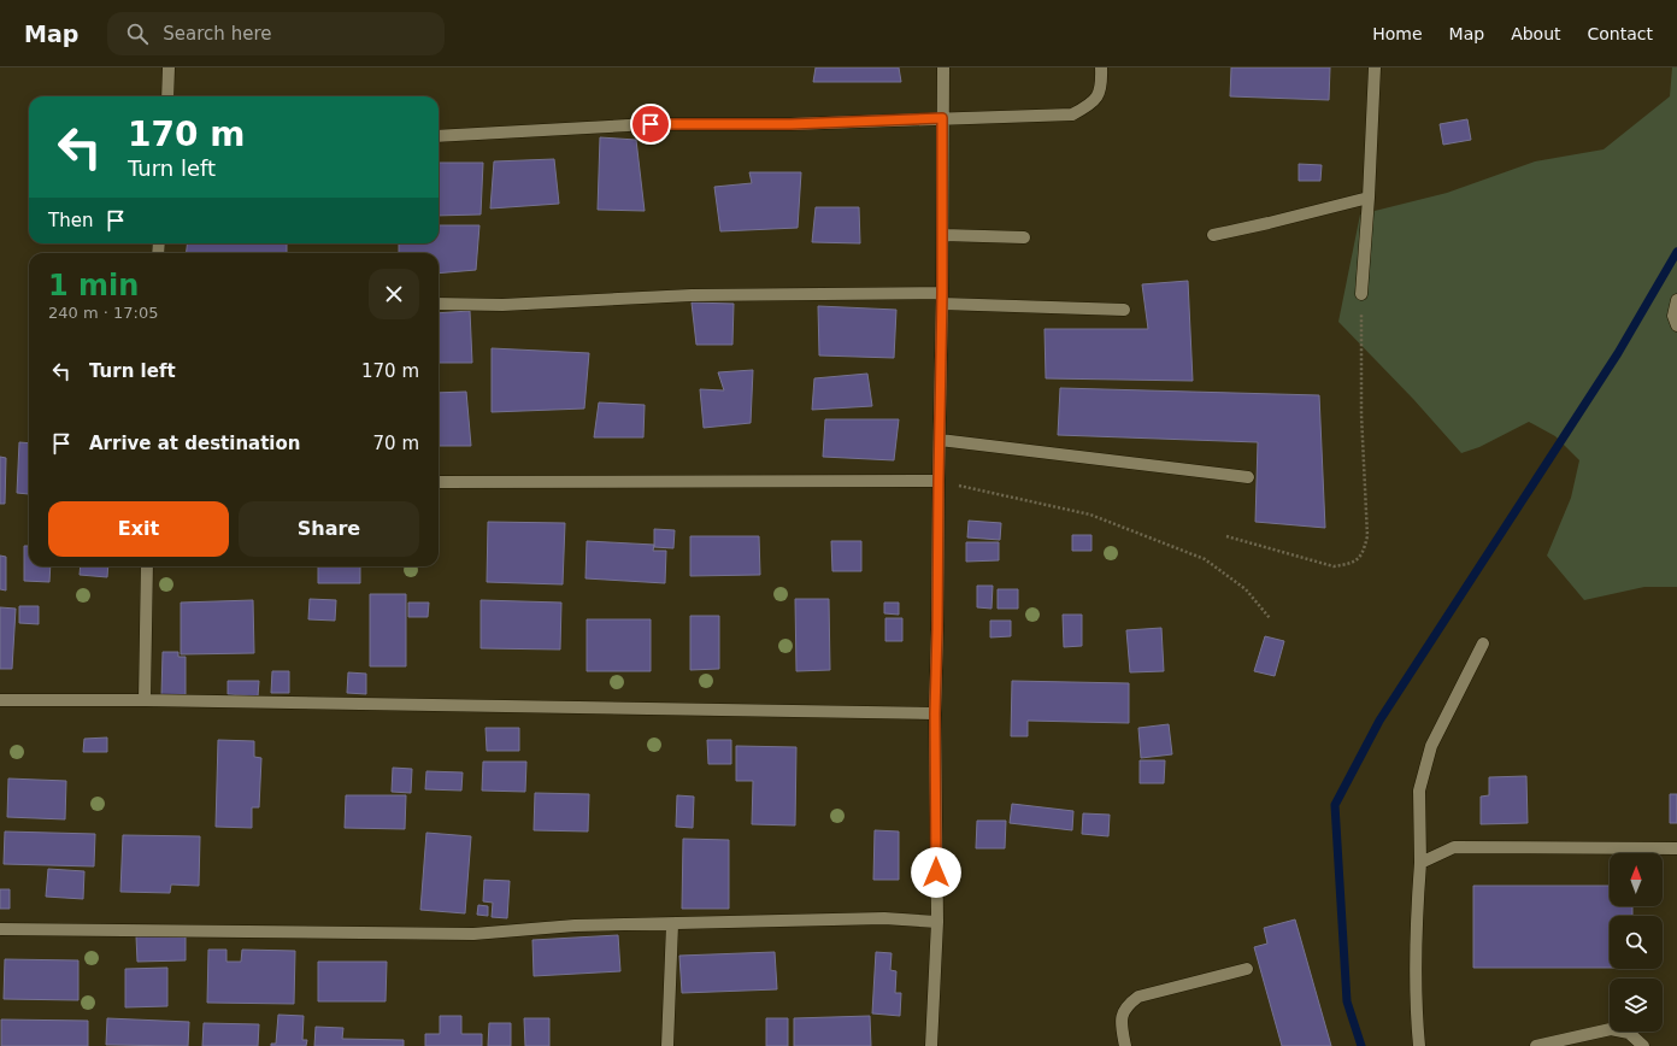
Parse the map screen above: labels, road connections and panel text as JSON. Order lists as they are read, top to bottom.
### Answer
{
  "north": "top",
  "page": {
    "header": "Map",
    "search": "Search here",
    "nav": [
      "Home",
      "Map",
      "About",
      "Contact"
    ],
    "turn": ["170 m", "Turn left"],
    "then": "Then",
    "heading": ["1 min", "240 m · 17:05"],
    "list": [
      {
        "name": "Turn left",
        "value": "170 m"
      },
      {
        "name": "Arrive at destination",
        "value": "70 m"
      }
    ],
    "buttons": ["Exit", "Share"]
  }
}
